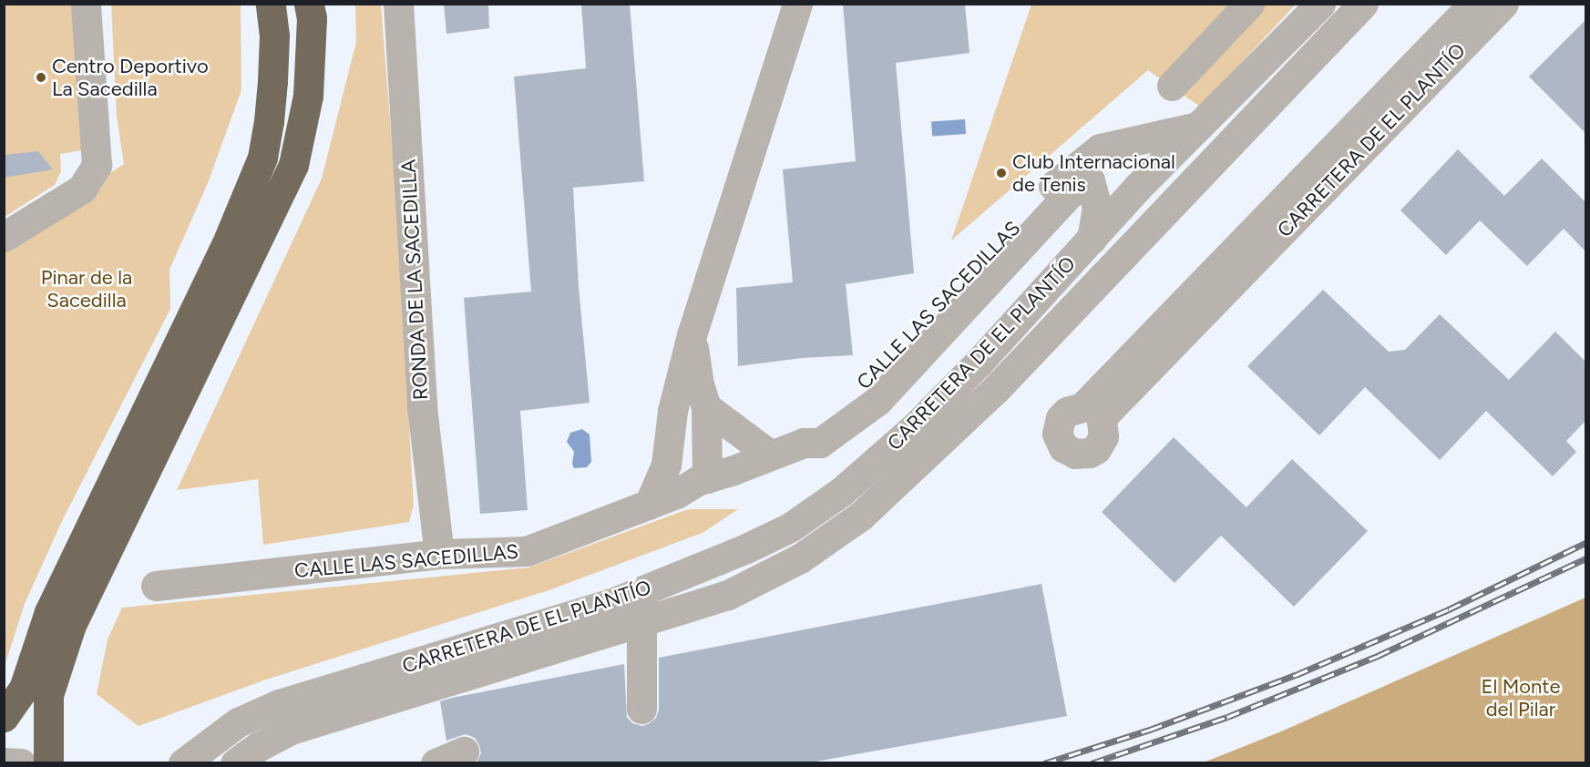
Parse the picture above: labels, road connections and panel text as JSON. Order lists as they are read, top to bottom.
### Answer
{
  "streets": {
    "street": ["CARRETERA DE EL PLANTÍO", "RONDA DE LA SACEDILLA", "CALLE LAS SACEDILLAS"]
  },
  "crossings": [
    ["CARRETERA DE EL PLANTÍO", "CALLE LAS SACEDILLAS"],
    ["RONDA DE LA SACEDILLA", "CALLE LAS SACEDILLAS"]
  ],
  "parks": ["Pinar de la Sacedilla", "El Monte del Pilar"],
  "places": ["Centro Deportivo La Sacedilla", "Club Internacional de Tenis"]
}
